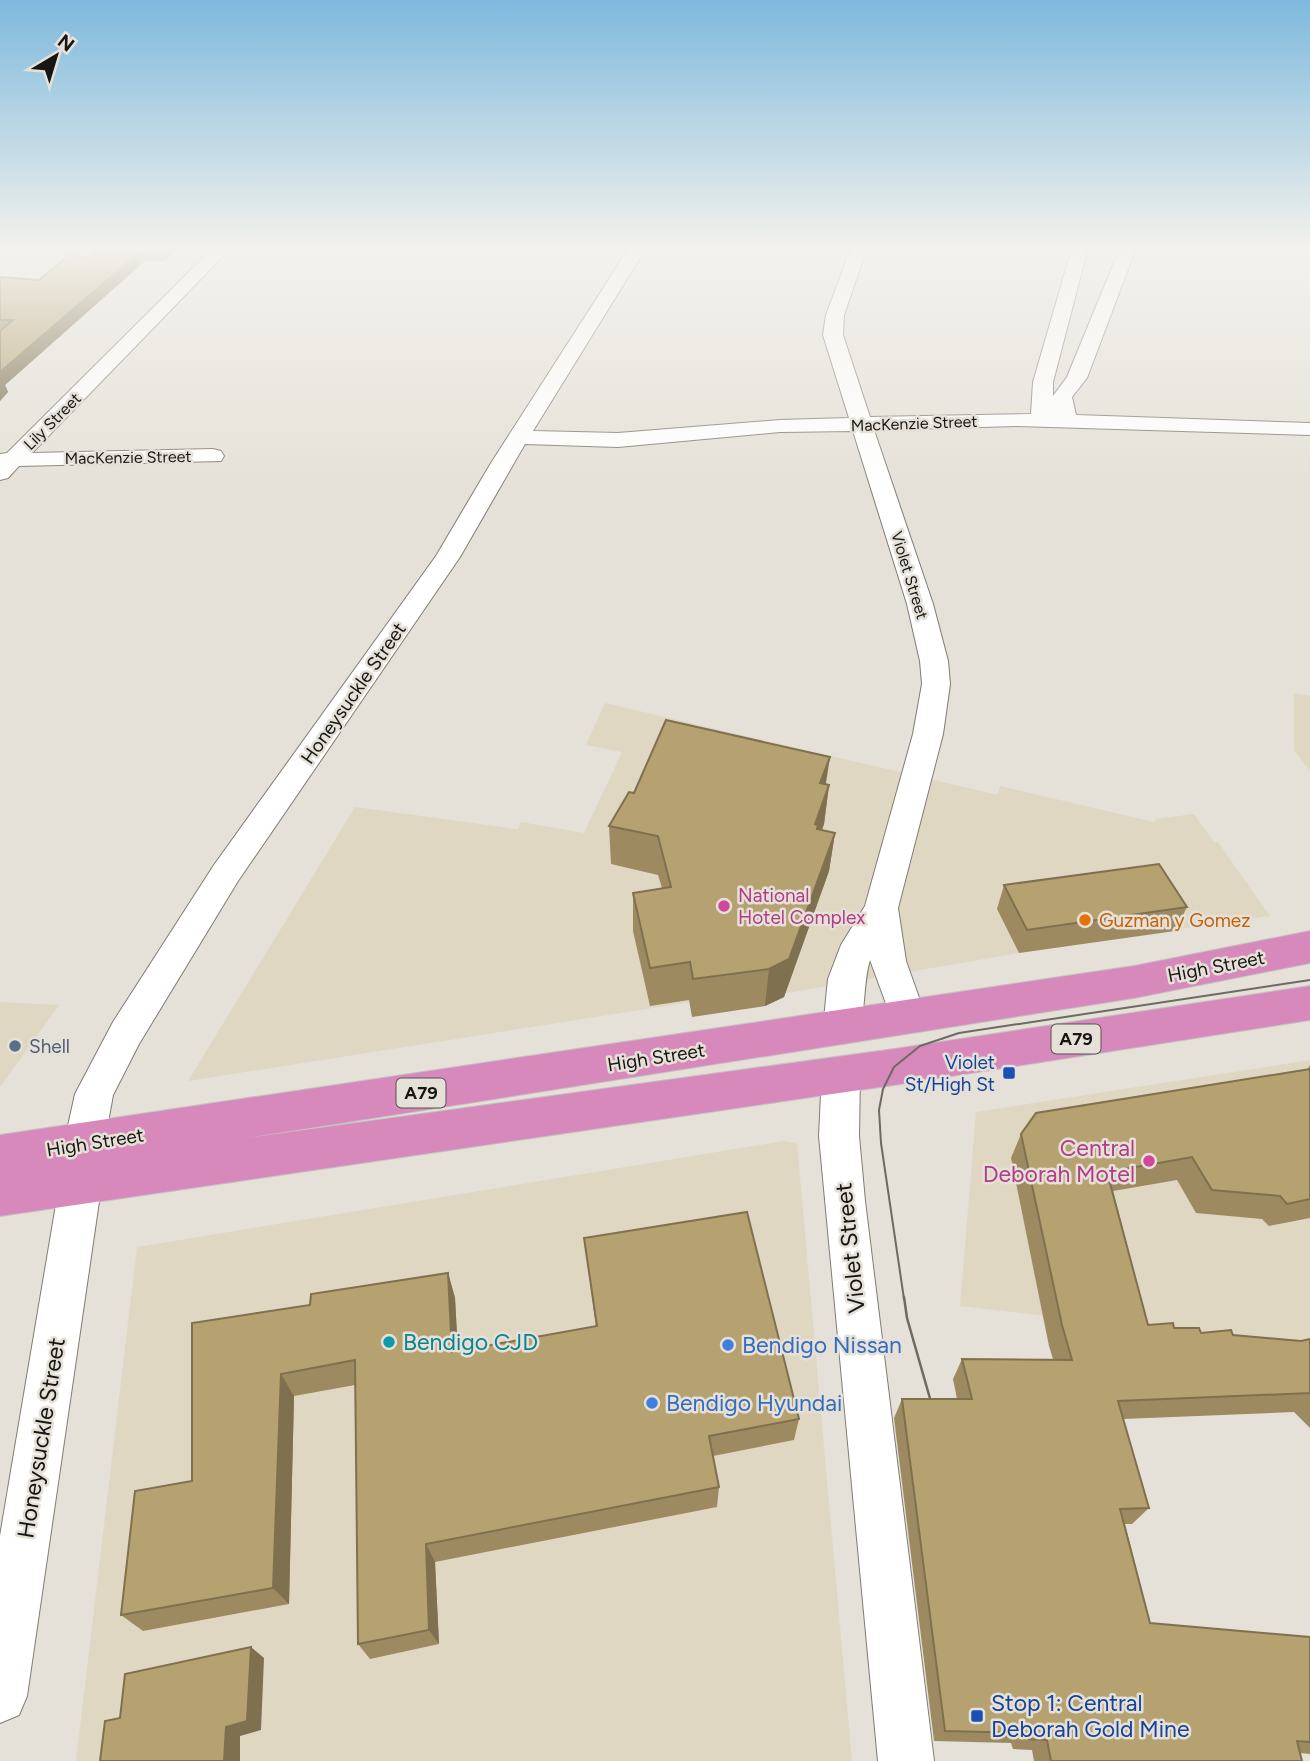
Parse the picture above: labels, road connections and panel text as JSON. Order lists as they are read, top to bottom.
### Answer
{
  "streets": {
    "highway": ["Violet Street", "High Street", "A79"],
    "street": ["Lily Street", "MacKenzie Street", "Honeysuckle Street"]
  },
  "crossings": [
    ["Lily Street", "MacKenzie Street"],
    ["MacKenzie Street", "Violet Street"],
    ["MacKenzie Street", "Honeysuckle Street"],
    ["Violet Street", "High Street"],
    ["Honeysuckle Street", "High Street"]
  ],
  "places": {
    "other": [
      "National Hotel Complex",
      "Guzman y Gomez",
      "Shell",
      "Central Deborah Motel",
      "Bendigo CJD",
      "Bendigo Nissan",
      "Bendigo Hyundai"
    ],
    "transit": ["Violet St/High St", "Stop 1: Central Deborah Gold Mine"]
  },
  "north": "top right"
}
